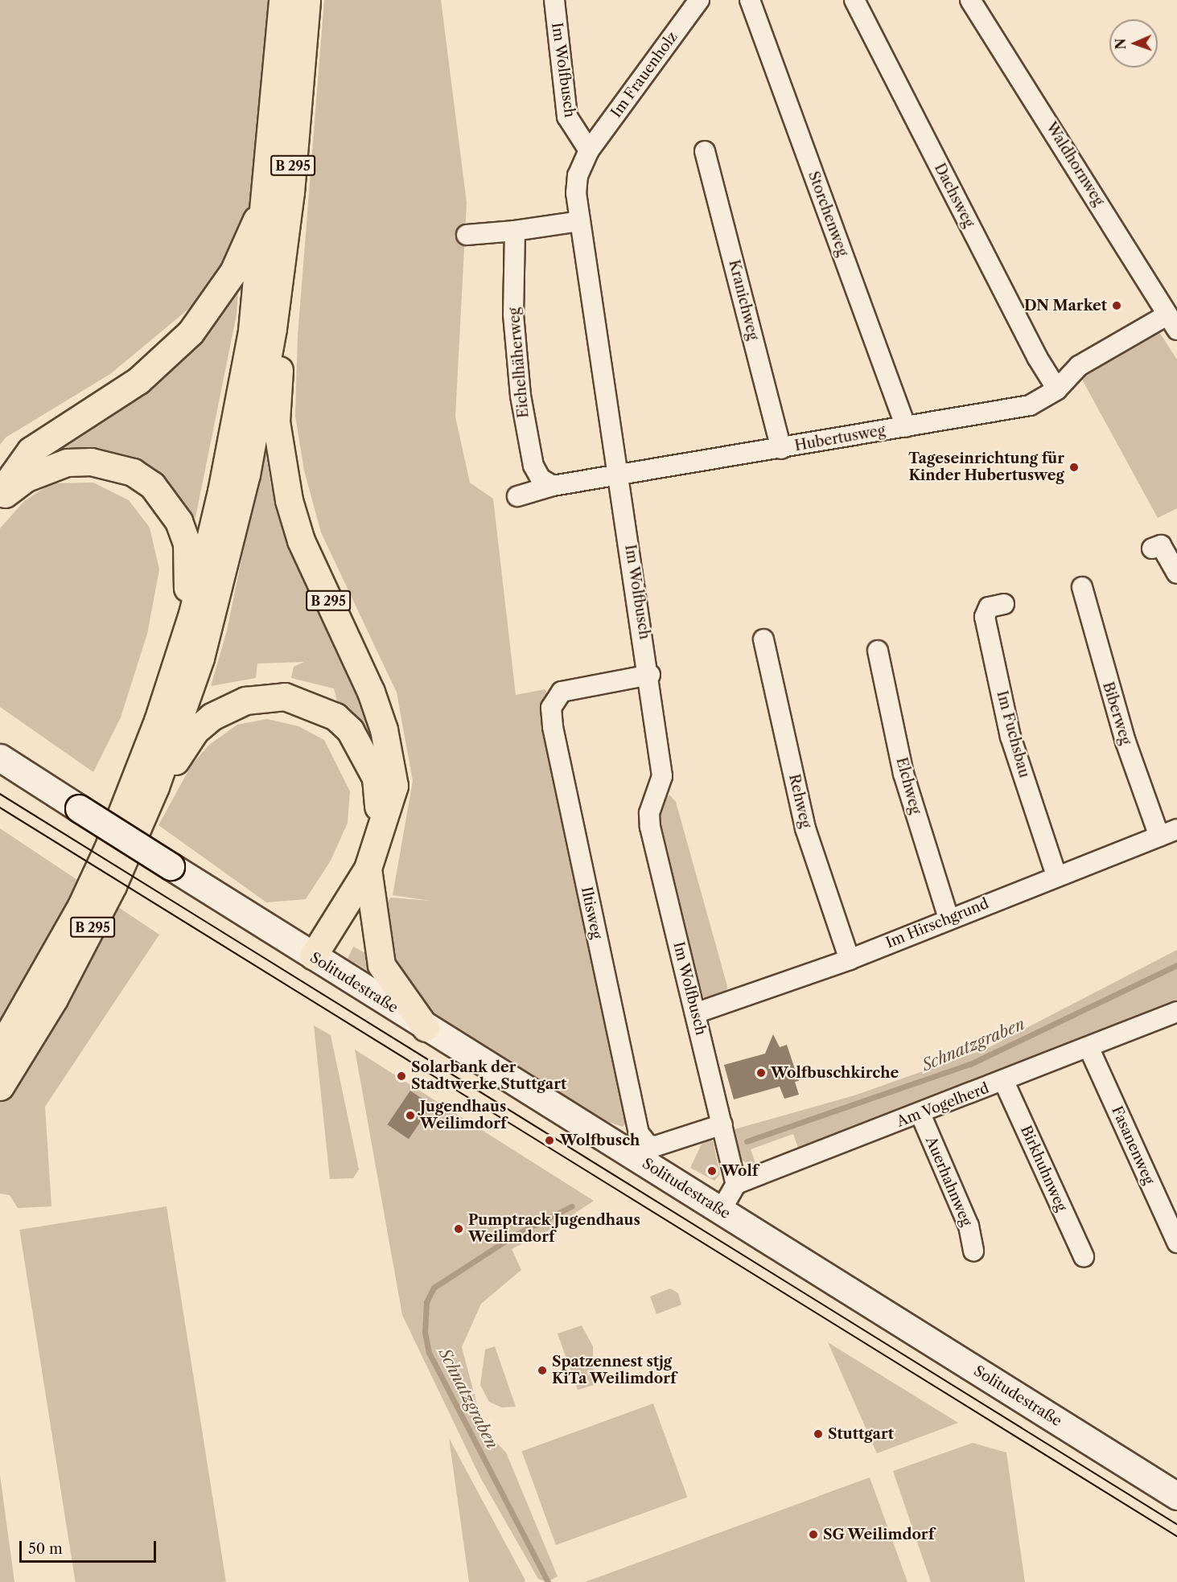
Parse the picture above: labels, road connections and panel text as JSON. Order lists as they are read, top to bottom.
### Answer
{
  "streets": {
    "main road": ["B 295", "Solitudestraße"],
    "street": [
      "Im Wolfbusch",
      "Im Frauenholz",
      "Waldhornweg",
      "Dachsweg",
      "Storchenweg",
      "Kranichweg",
      "Eichelhäherweg",
      "Hubertusweg",
      "Biberweg",
      "Im Fuchsbau",
      "Elchweg",
      "Rehweg",
      "Iltisweg",
      "Im Hirschgrund",
      "Am Vogelherd",
      "Fasanenweg",
      "Birkhuhnweg",
      "Auerhahnweg"
    ]
  },
  "crossings": [
    ["Im Wolfbusch", "Im Frauenholz"],
    ["Im Wolfbusch", "Hubertusweg"],
    ["Im Wolfbusch", "Iltisweg"],
    ["Im Wolfbusch", "Im Hirschgrund"],
    ["Im Wolfbusch", "Am Vogelherd"],
    ["Waldhornweg", "Hubertusweg"],
    ["B 295", "Solitudestraße"],
    ["Dachsweg", "Hubertusweg"],
    ["Storchenweg", "Hubertusweg"],
    ["Kranichweg", "Hubertusweg"],
    ["Biberweg", "Im Hirschgrund"],
    ["Im Fuchsbau", "Im Hirschgrund"],
    ["Elchweg", "Im Hirschgrund"],
    ["Rehweg", "Im Hirschgrund"],
    ["Am Vogelherd", "Fasanenweg"],
    ["Am Vogelherd", "Birkhuhnweg"],
    ["Am Vogelherd", "Auerhahnweg"]
  ],
  "water": ["Schnatzgraben"],
  "places": [
    "DN Market",
    "Tageseinrichtung für Kinder Hubertusweg",
    "Wolfbuschkirche",
    "Solarbank der Stadtwerke Stuttgart",
    "Jugendhaus Weilimdorf",
    "Wolfbusch",
    "Wolf",
    "Pumptrack Jugendhaus Weilimdorf",
    "Spatzennest stjg KiTa Weilimdorf",
    "Stuttgart",
    "SG Weilimdorf"
  ],
  "scale_bar": "50 m",
  "north": "left"
}
